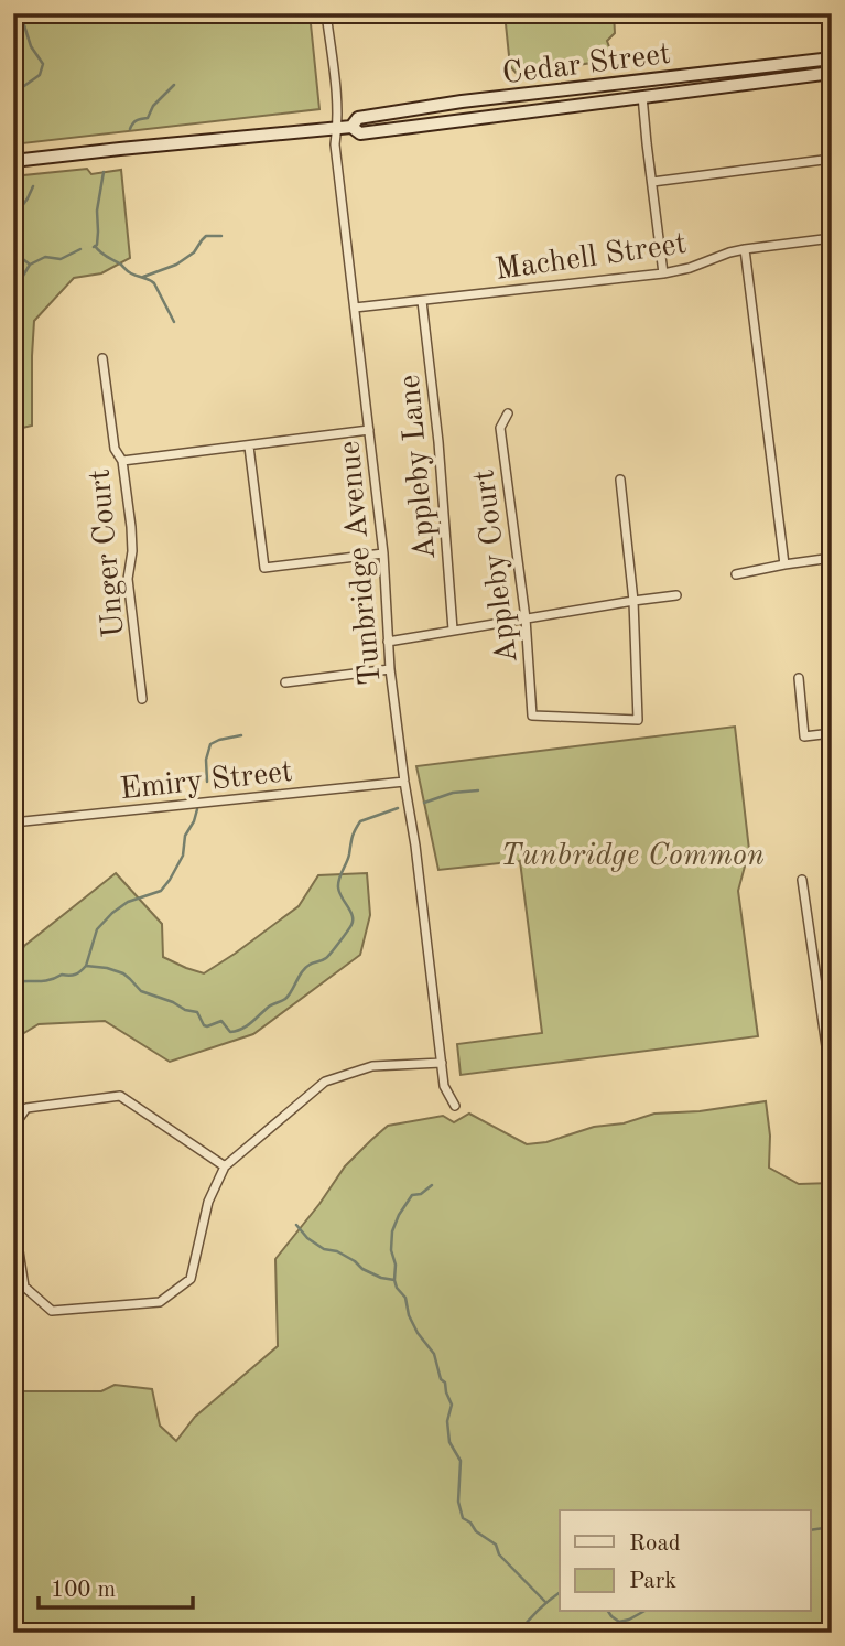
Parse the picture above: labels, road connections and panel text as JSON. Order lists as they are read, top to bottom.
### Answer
{
  "streets": {
    "main road": ["Cedar Street"],
    "street": [
      "Machell Street",
      "Appleby Lane",
      "Unger Court",
      "Tunbridge Avenue",
      "Appleby Court",
      "Emiry Street"
    ]
  },
  "crossings": [
    ["Cedar Street", "Tunbridge Avenue"],
    ["Machell Street", "Appleby Lane"],
    ["Machell Street", "Tunbridge Avenue"],
    ["Tunbridge Avenue", "Emiry Street"]
  ],
  "parks": ["Tunbridge Common"],
  "legend": ["Road", "Park"],
  "scale_bar": "100 m"
}
